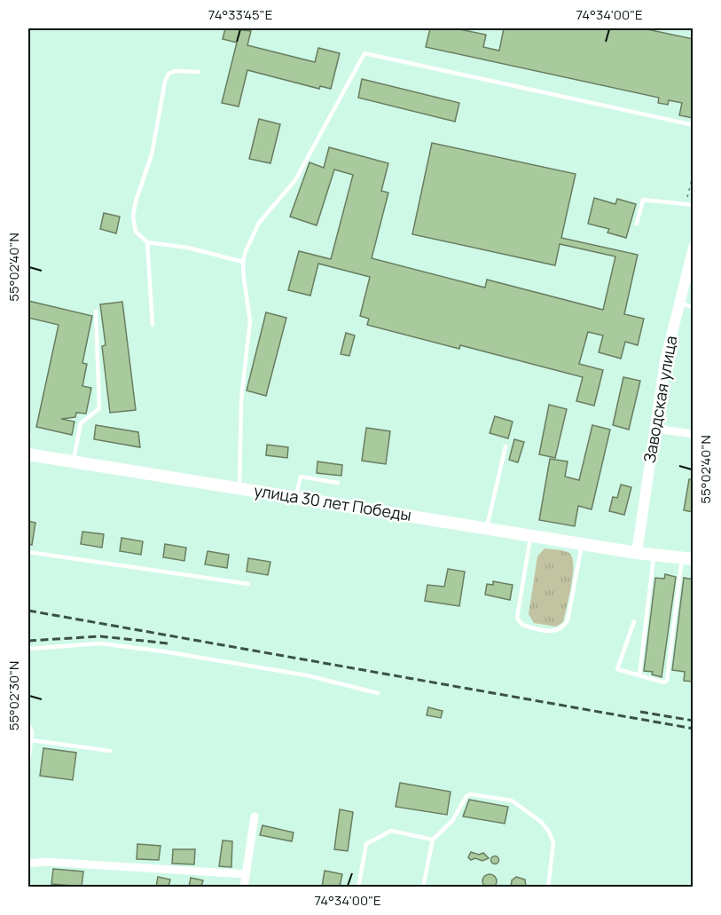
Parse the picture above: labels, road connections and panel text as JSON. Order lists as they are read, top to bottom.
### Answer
{
  "streets": {
    "main road": ["улица 30 лет Победы"],
    "street": ["Заводская улица"]
  },
  "crossings": [
    ["Заводская улица", "улица 30 лет Победы"]
  ],
  "coordinates": [
    "74°33'45\"E",
    "74°34'00\"E",
    "55°02'40\"N",
    "55°02'30\"N"
  ]
}
